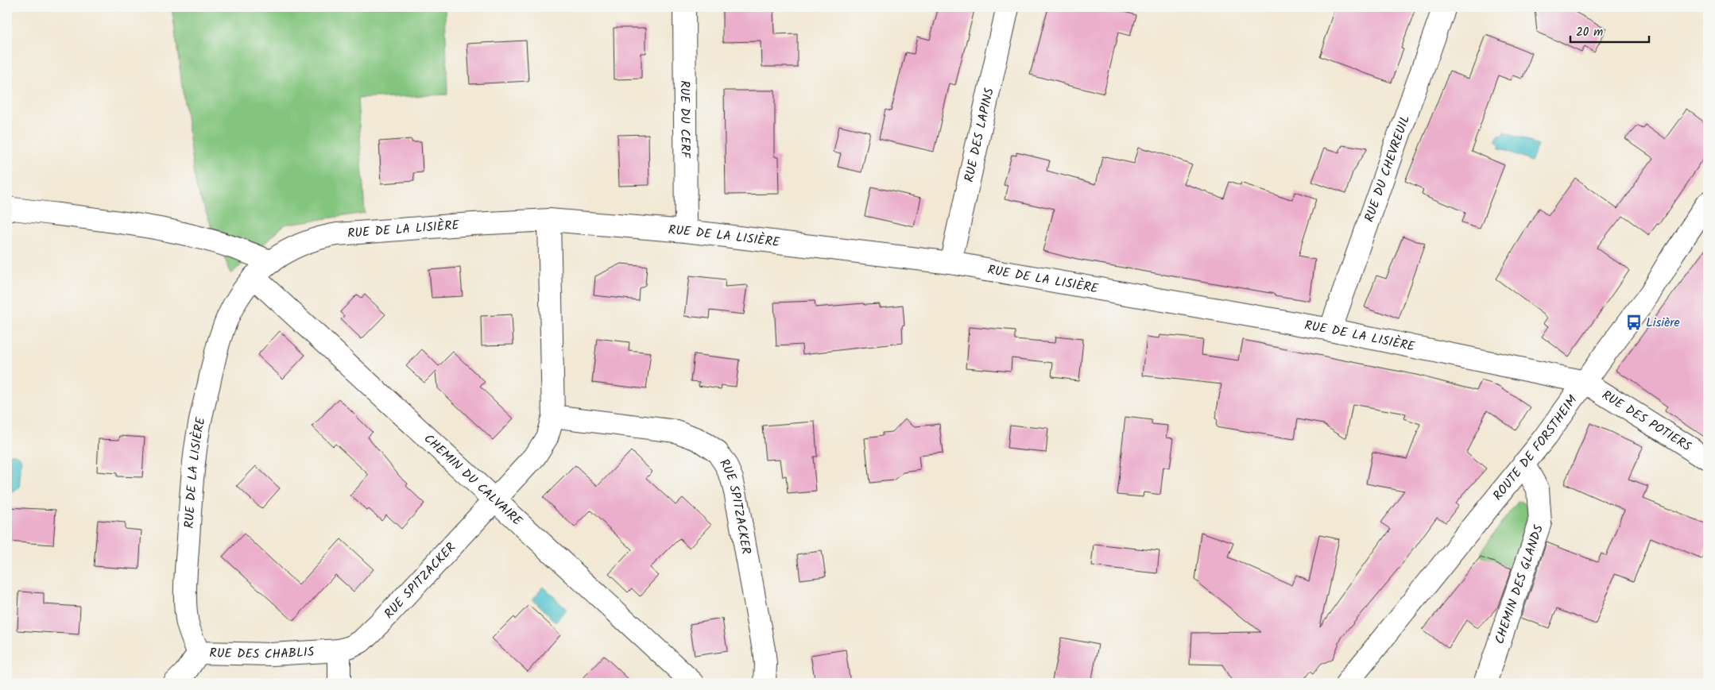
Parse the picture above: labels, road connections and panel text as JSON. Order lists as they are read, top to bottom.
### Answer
{
  "streets": {
    "street": [
      "RUE DU CERF",
      "RUE DES LAPINS",
      "RUE DU CHEVREUIL",
      "RUE DE LA LISIÈRE",
      "RUE DES POTIERS",
      "ROUTE DE FORSTHEIM",
      "CHEMIN DU CALVAIRE",
      "RUE SPITZACKER",
      "CHEMIN DES GLANDS",
      "RUE DES CHABLIS"
    ]
  },
  "crossings": [
    ["RUE DU CERF", "RUE DE LA LISIÈRE"],
    ["RUE DES LAPINS", "RUE DE LA LISIÈRE"],
    ["RUE DU CHEVREUIL", "RUE DE LA LISIÈRE"],
    ["RUE DE LA LISIÈRE", "RUE DES POTIERS"],
    ["RUE DE LA LISIÈRE", "ROUTE DE FORSTHEIM"],
    ["RUE DE LA LISIÈRE", "CHEMIN DU CALVAIRE"],
    ["RUE DE LA LISIÈRE", "RUE SPITZACKER"],
    ["RUE DE LA LISIÈRE", "RUE DES CHABLIS"],
    ["RUE DES POTIERS", "ROUTE DE FORSTHEIM"],
    ["ROUTE DE FORSTHEIM", "CHEMIN DES GLANDS"],
    ["CHEMIN DU CALVAIRE", "RUE SPITZACKER"],
    ["RUE SPITZACKER", "RUE DES CHABLIS"]
  ],
  "places": {
    "bus stop": ["Lisière"]
  },
  "scale_bar": "20 m"
}
